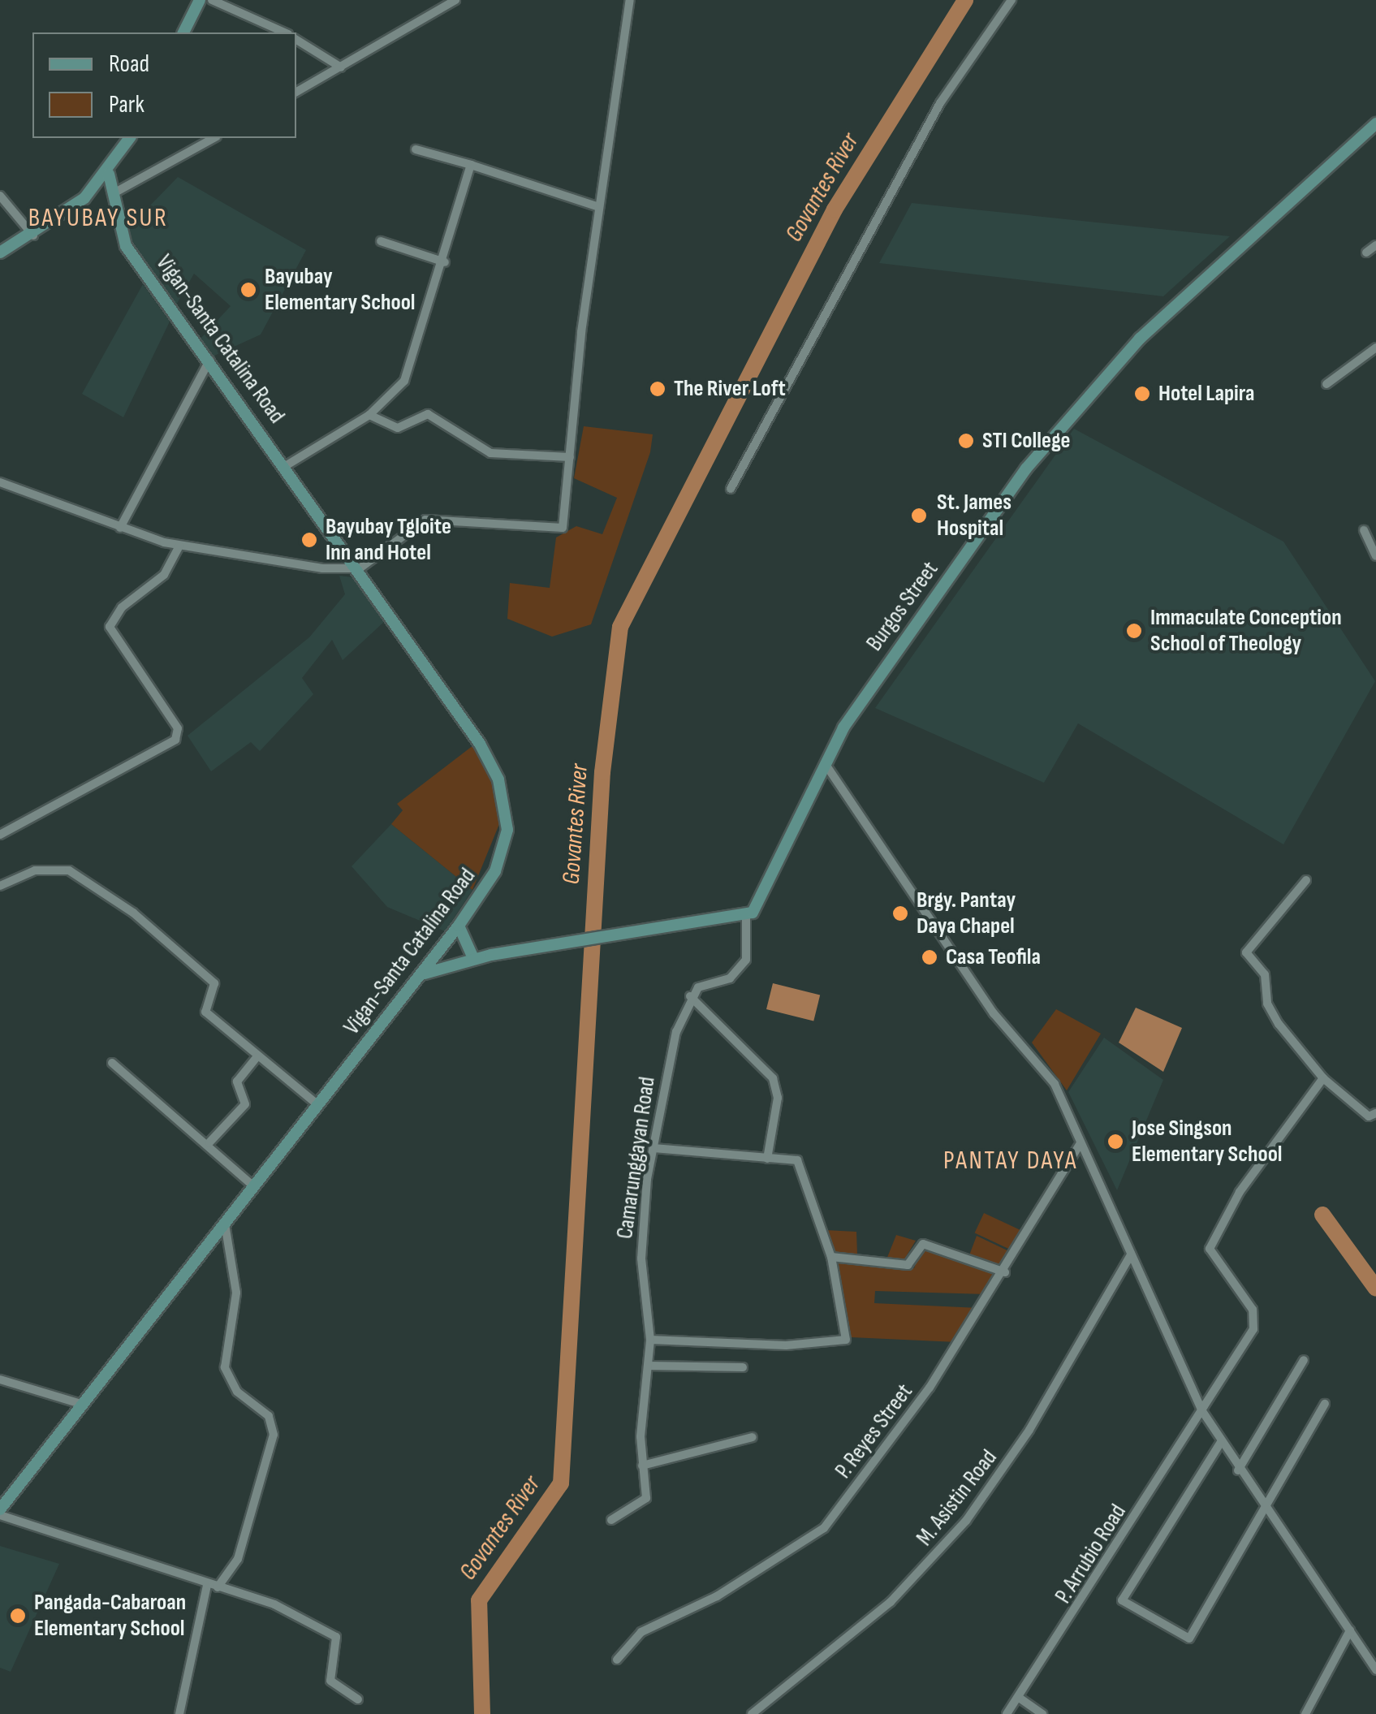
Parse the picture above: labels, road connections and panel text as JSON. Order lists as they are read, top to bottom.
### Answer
{
  "streets": {
    "main road": ["Vigan-Santa Catalina Road", "Burgos Street"],
    "street": [
      "Camarunggayan Road",
      "P. Reyes Street",
      "M. Asistin Road",
      "P. Arrubio Road"
    ]
  },
  "districts": ["BAYUBAY SUR", "PANTAY DAYA"],
  "water": ["Govantes River"],
  "places": [
    "Bayubay Elementary School",
    "The River Loft",
    "Hotel Lapira",
    "STI College",
    "St. James Hospital",
    "Bayubay Tgloite Inn and Hotel",
    "Immaculate Conception School of Theology",
    "Brgy. Pantay Daya Chapel",
    "Casa Teofila",
    "Jose Singson Elementary School",
    "Pangada-Cabaroan Elementary School"
  ],
  "legend": ["Road", "Park"]
}
